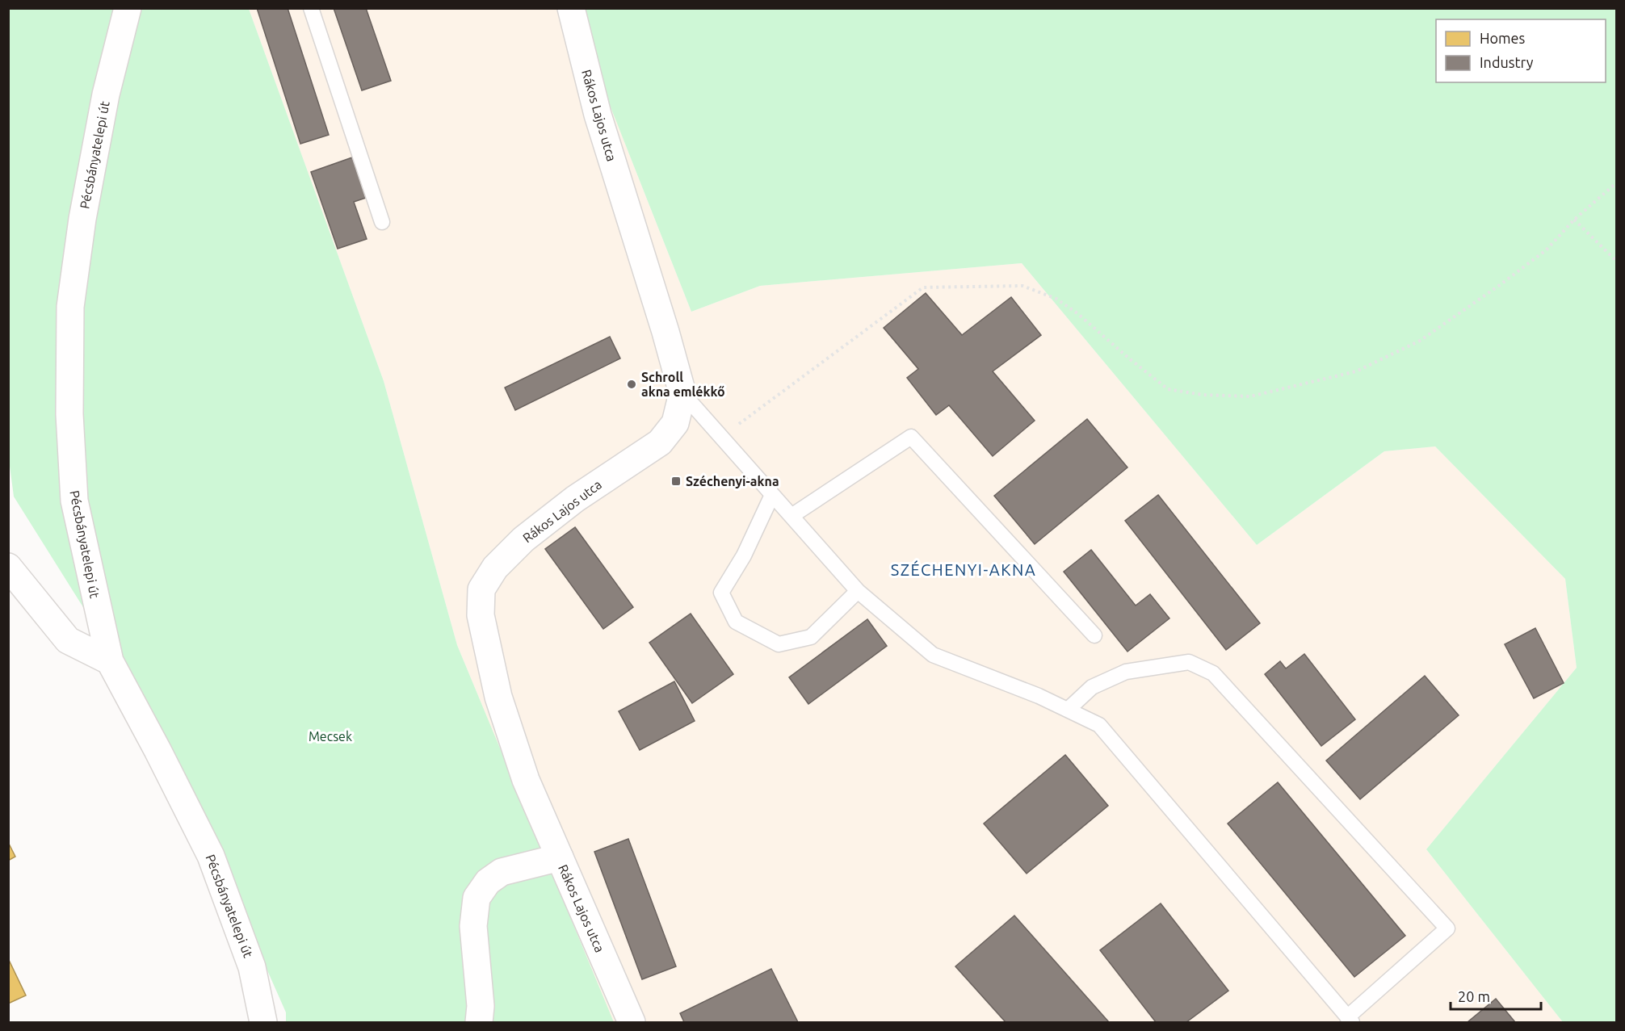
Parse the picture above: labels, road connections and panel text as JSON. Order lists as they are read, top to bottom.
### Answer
{
  "streets": {
    "street": ["Rákos Lajos utca", "Pécsbányatelepi út"]
  },
  "districts": ["SZÉCHENYI-AKNA"],
  "parks": ["Mecsek"],
  "places": {
    "other": ["Schroll akna emlékkő"],
    "transit": ["Széchenyi-akna"]
  },
  "legend": ["Homes", "Industry"],
  "scale_bar": "20 m"
}
